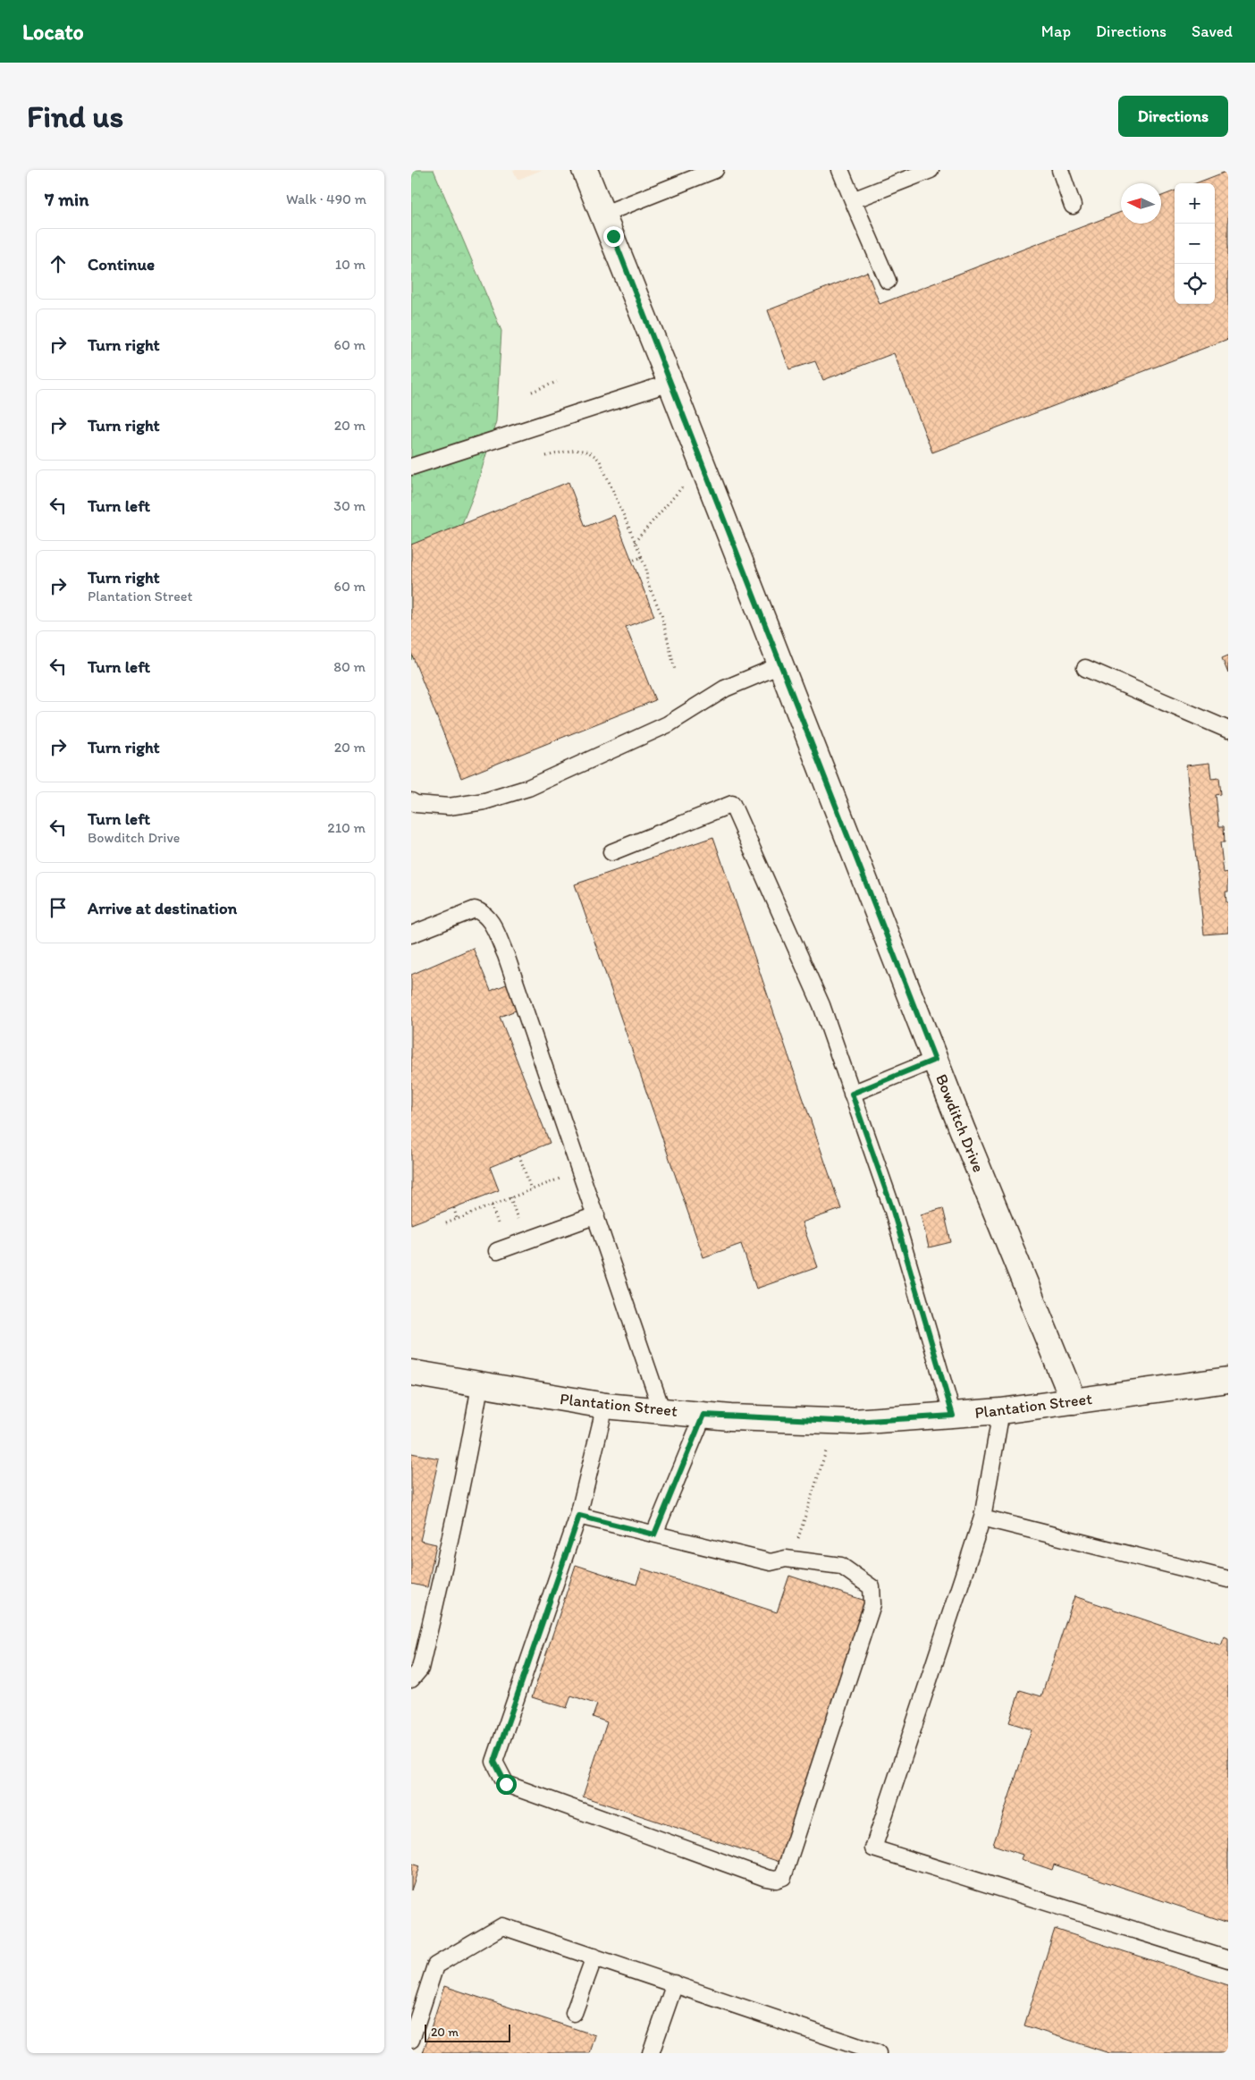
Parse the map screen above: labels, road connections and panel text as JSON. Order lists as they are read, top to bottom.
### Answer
{
  "streets": {
    "street": ["Bowditch Drive", "Plantation Street"]
  },
  "crossings": [
    ["Bowditch Drive", "Plantation Street"]
  ],
  "scale_bar": "20 m",
  "north": "left",
  "page": {
    "header": "Locato",
    "nav": ["Map", "Directions", "Saved"],
    "buttons": "Directions",
    "title": "Find us",
    "heading": ["7 min", "Walk · 490 m"],
    "map_buttons": ["+", "−"],
    "list": [
      ["Continue", "10 m"],
      ["Turn right", "60 m"],
      ["Turn right", "20 m"],
      ["Turn left", "30 m"],
      ["Turn right", "Plantation Street", "60 m"],
      ["Turn left", "80 m"],
      ["Turn right", "20 m"],
      ["Turn left", "Bowditch Drive", "210 m"],
      "Arrive at destination"
    ],
    "scale": "20 m"
  }
}
